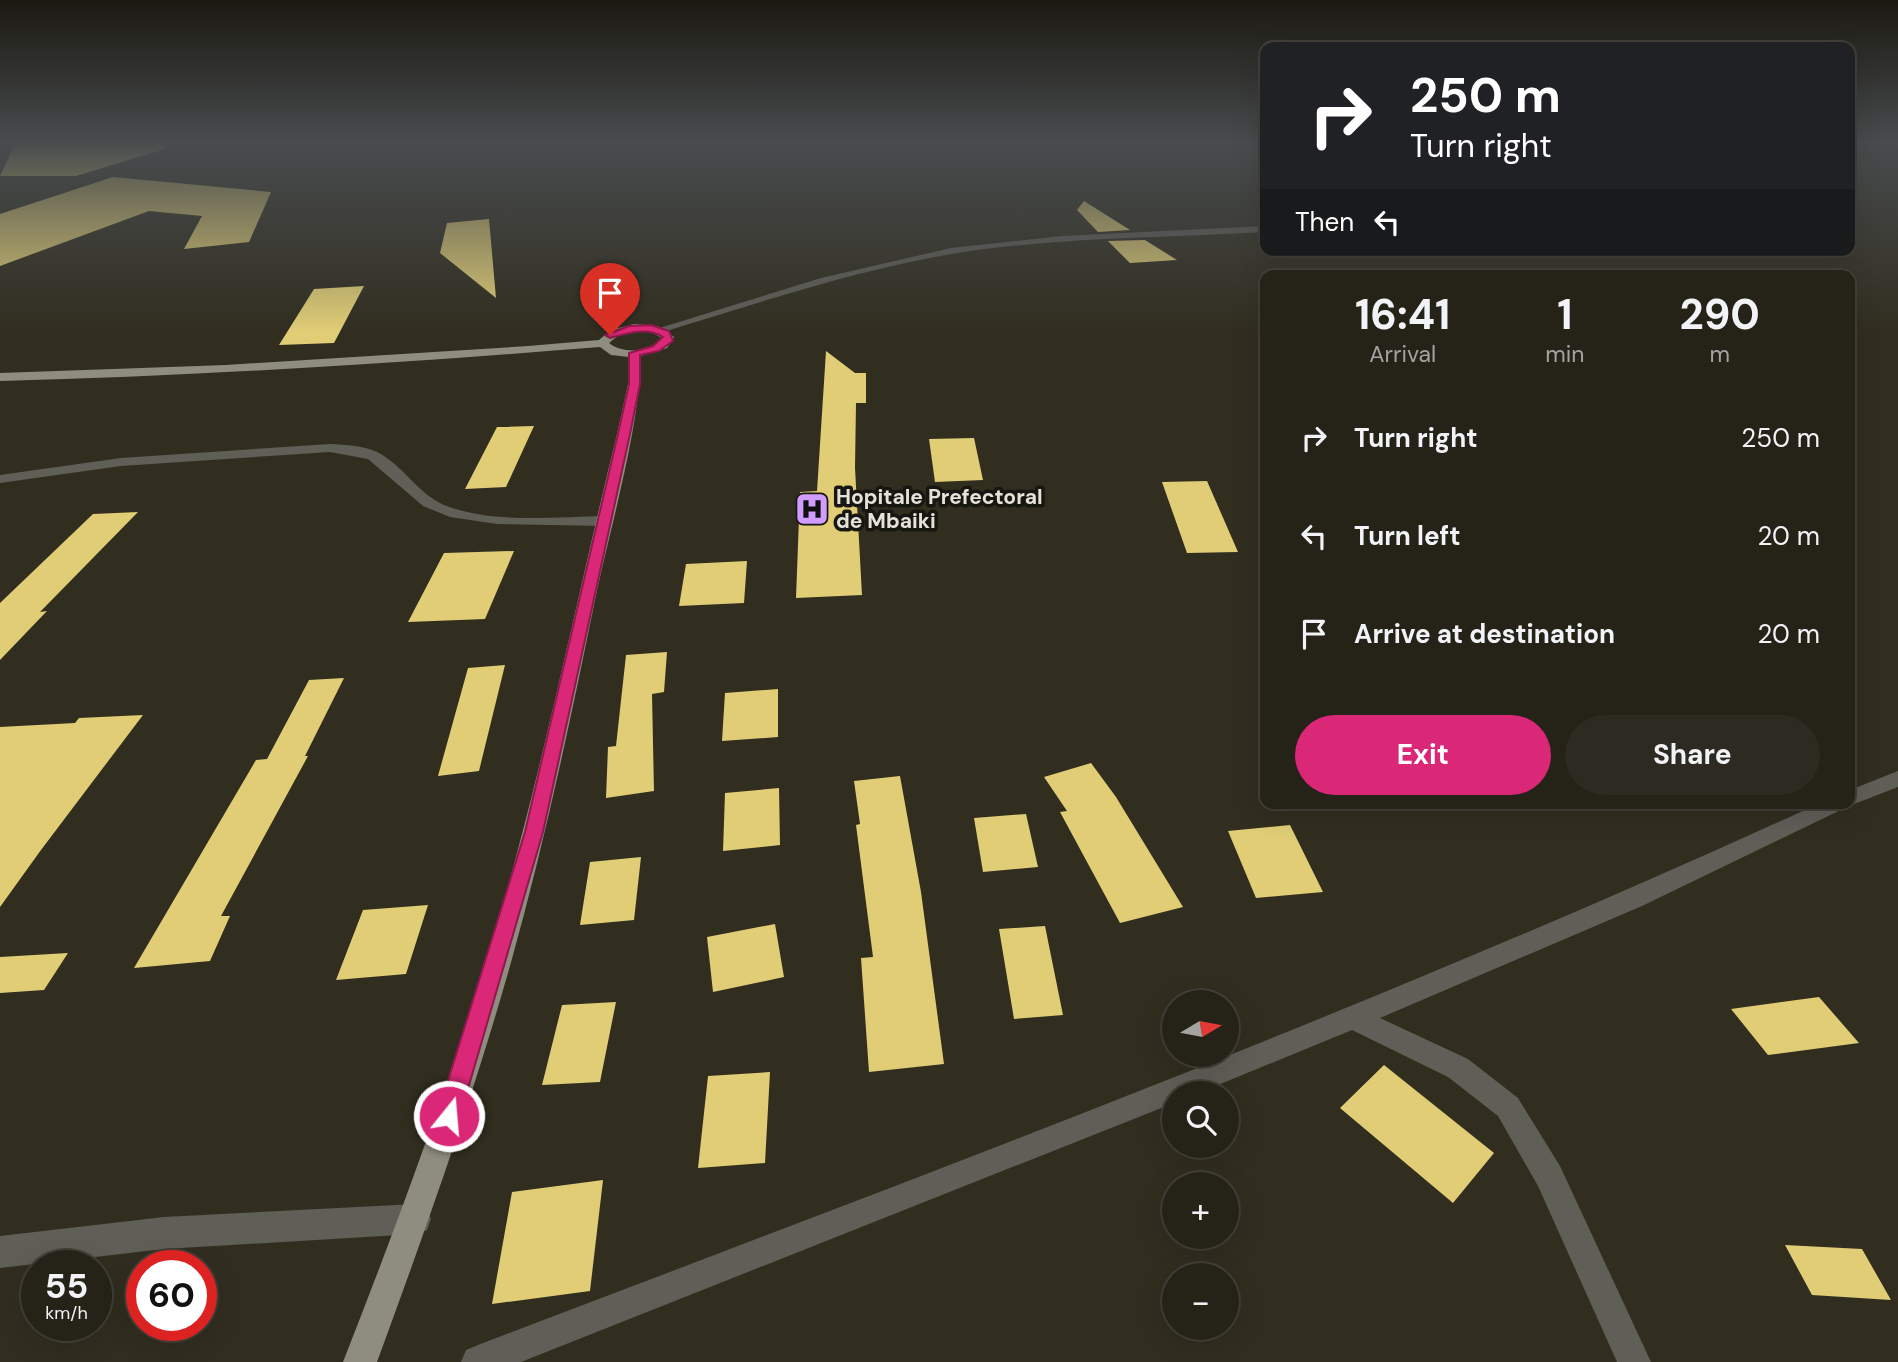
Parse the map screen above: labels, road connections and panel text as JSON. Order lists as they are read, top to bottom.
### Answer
{
  "places": {
    "hospital": ["Hopitale Prefectoral de Mbaiki"]
  },
  "north": "right",
  "page": {
    "turn": ["250 m", "Turn right"],
    "then": "Then",
    "eta": [
      "16:41",
      "Arrival",
      "1",
      "min",
      "290",
      "m"
    ],
    "list": [
      {
        "name": "Turn right",
        "value": "250 m"
      },
      {
        "name": "Turn left",
        "value": "20 m"
      },
      {
        "name": "Arrive at destination",
        "value": "20 m"
      }
    ],
    "buttons": ["Exit", "Share"],
    "map_buttons": ["+", "−"],
    "speed": "55 km/h",
    "limit": "60"
  }
}
